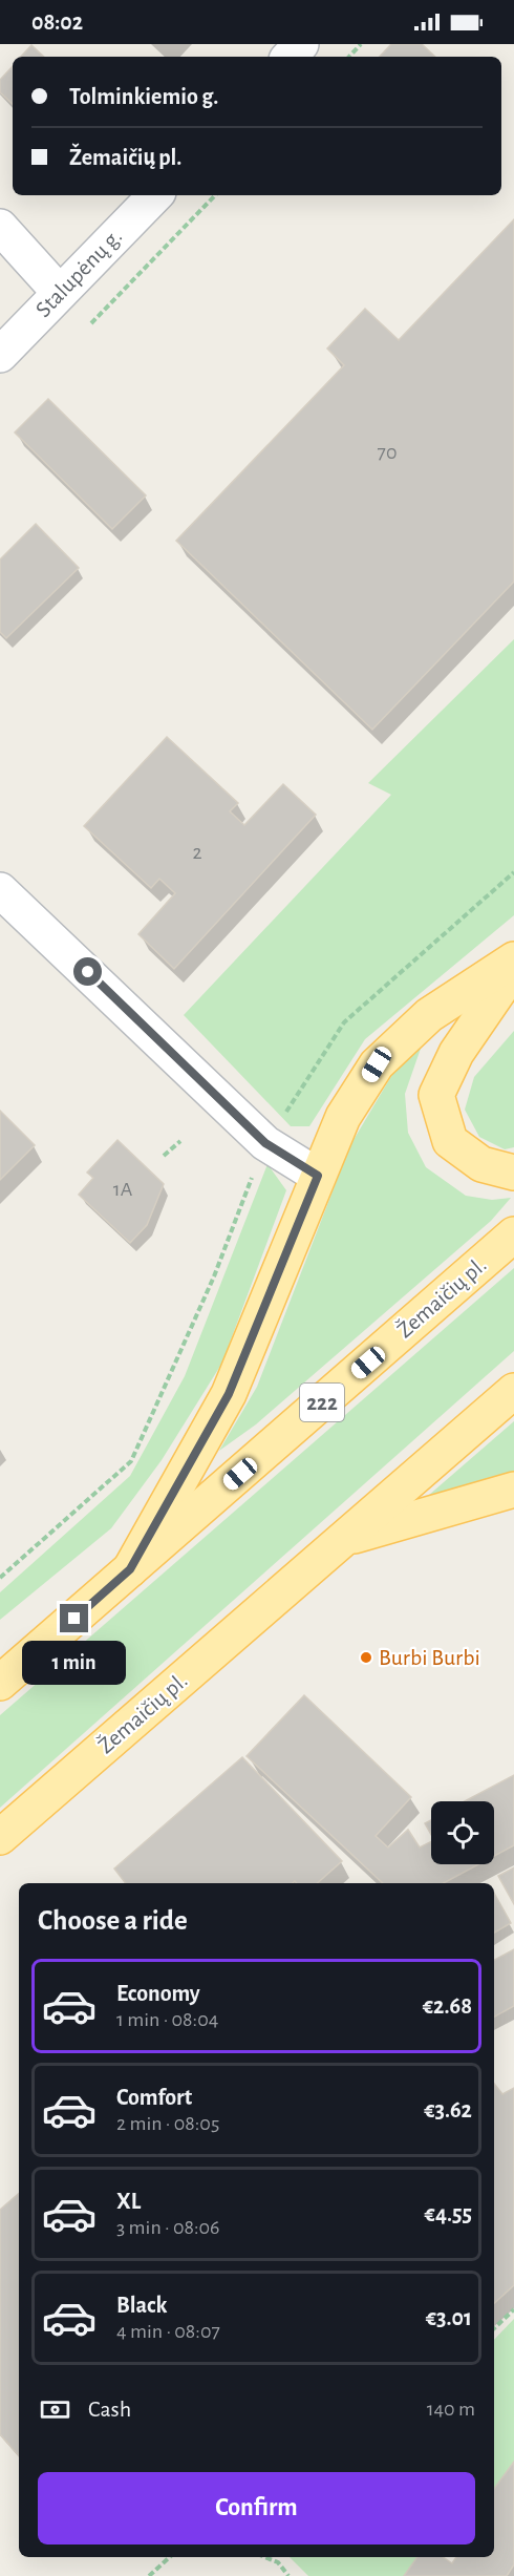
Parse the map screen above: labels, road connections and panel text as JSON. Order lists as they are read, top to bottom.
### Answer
{
  "streets": {
    "main road": ["Žemaičių pl.", "222"],
    "street": ["Stalupėnų g."]
  },
  "places": ["Burbi Burbi"],
  "house_numbers": ["70", "2", "1A"],
  "page": {
    "status": "08:02",
    "banner": ["Tolminkiemio g.", "Žemaičių pl."],
    "bubble": "1 min",
    "heading": "Choose a ride",
    "list": [
      {
        "name": "Economy",
        "note": "1 min · 08:04",
        "value": "€2.68"
      },
      {
        "name": "Comfort",
        "note": "2 min · 08:05",
        "value": "€3.62"
      },
      {
        "name": "XL",
        "note": "3 min · 08:06",
        "value": "€4.55"
      },
      {
        "name": "Black",
        "note": "4 min · 08:07",
        "value": "€3.01"
      }
    ],
    "pay": ["Cash", "140 m"],
    "buttons": "Confirm"
  }
}
